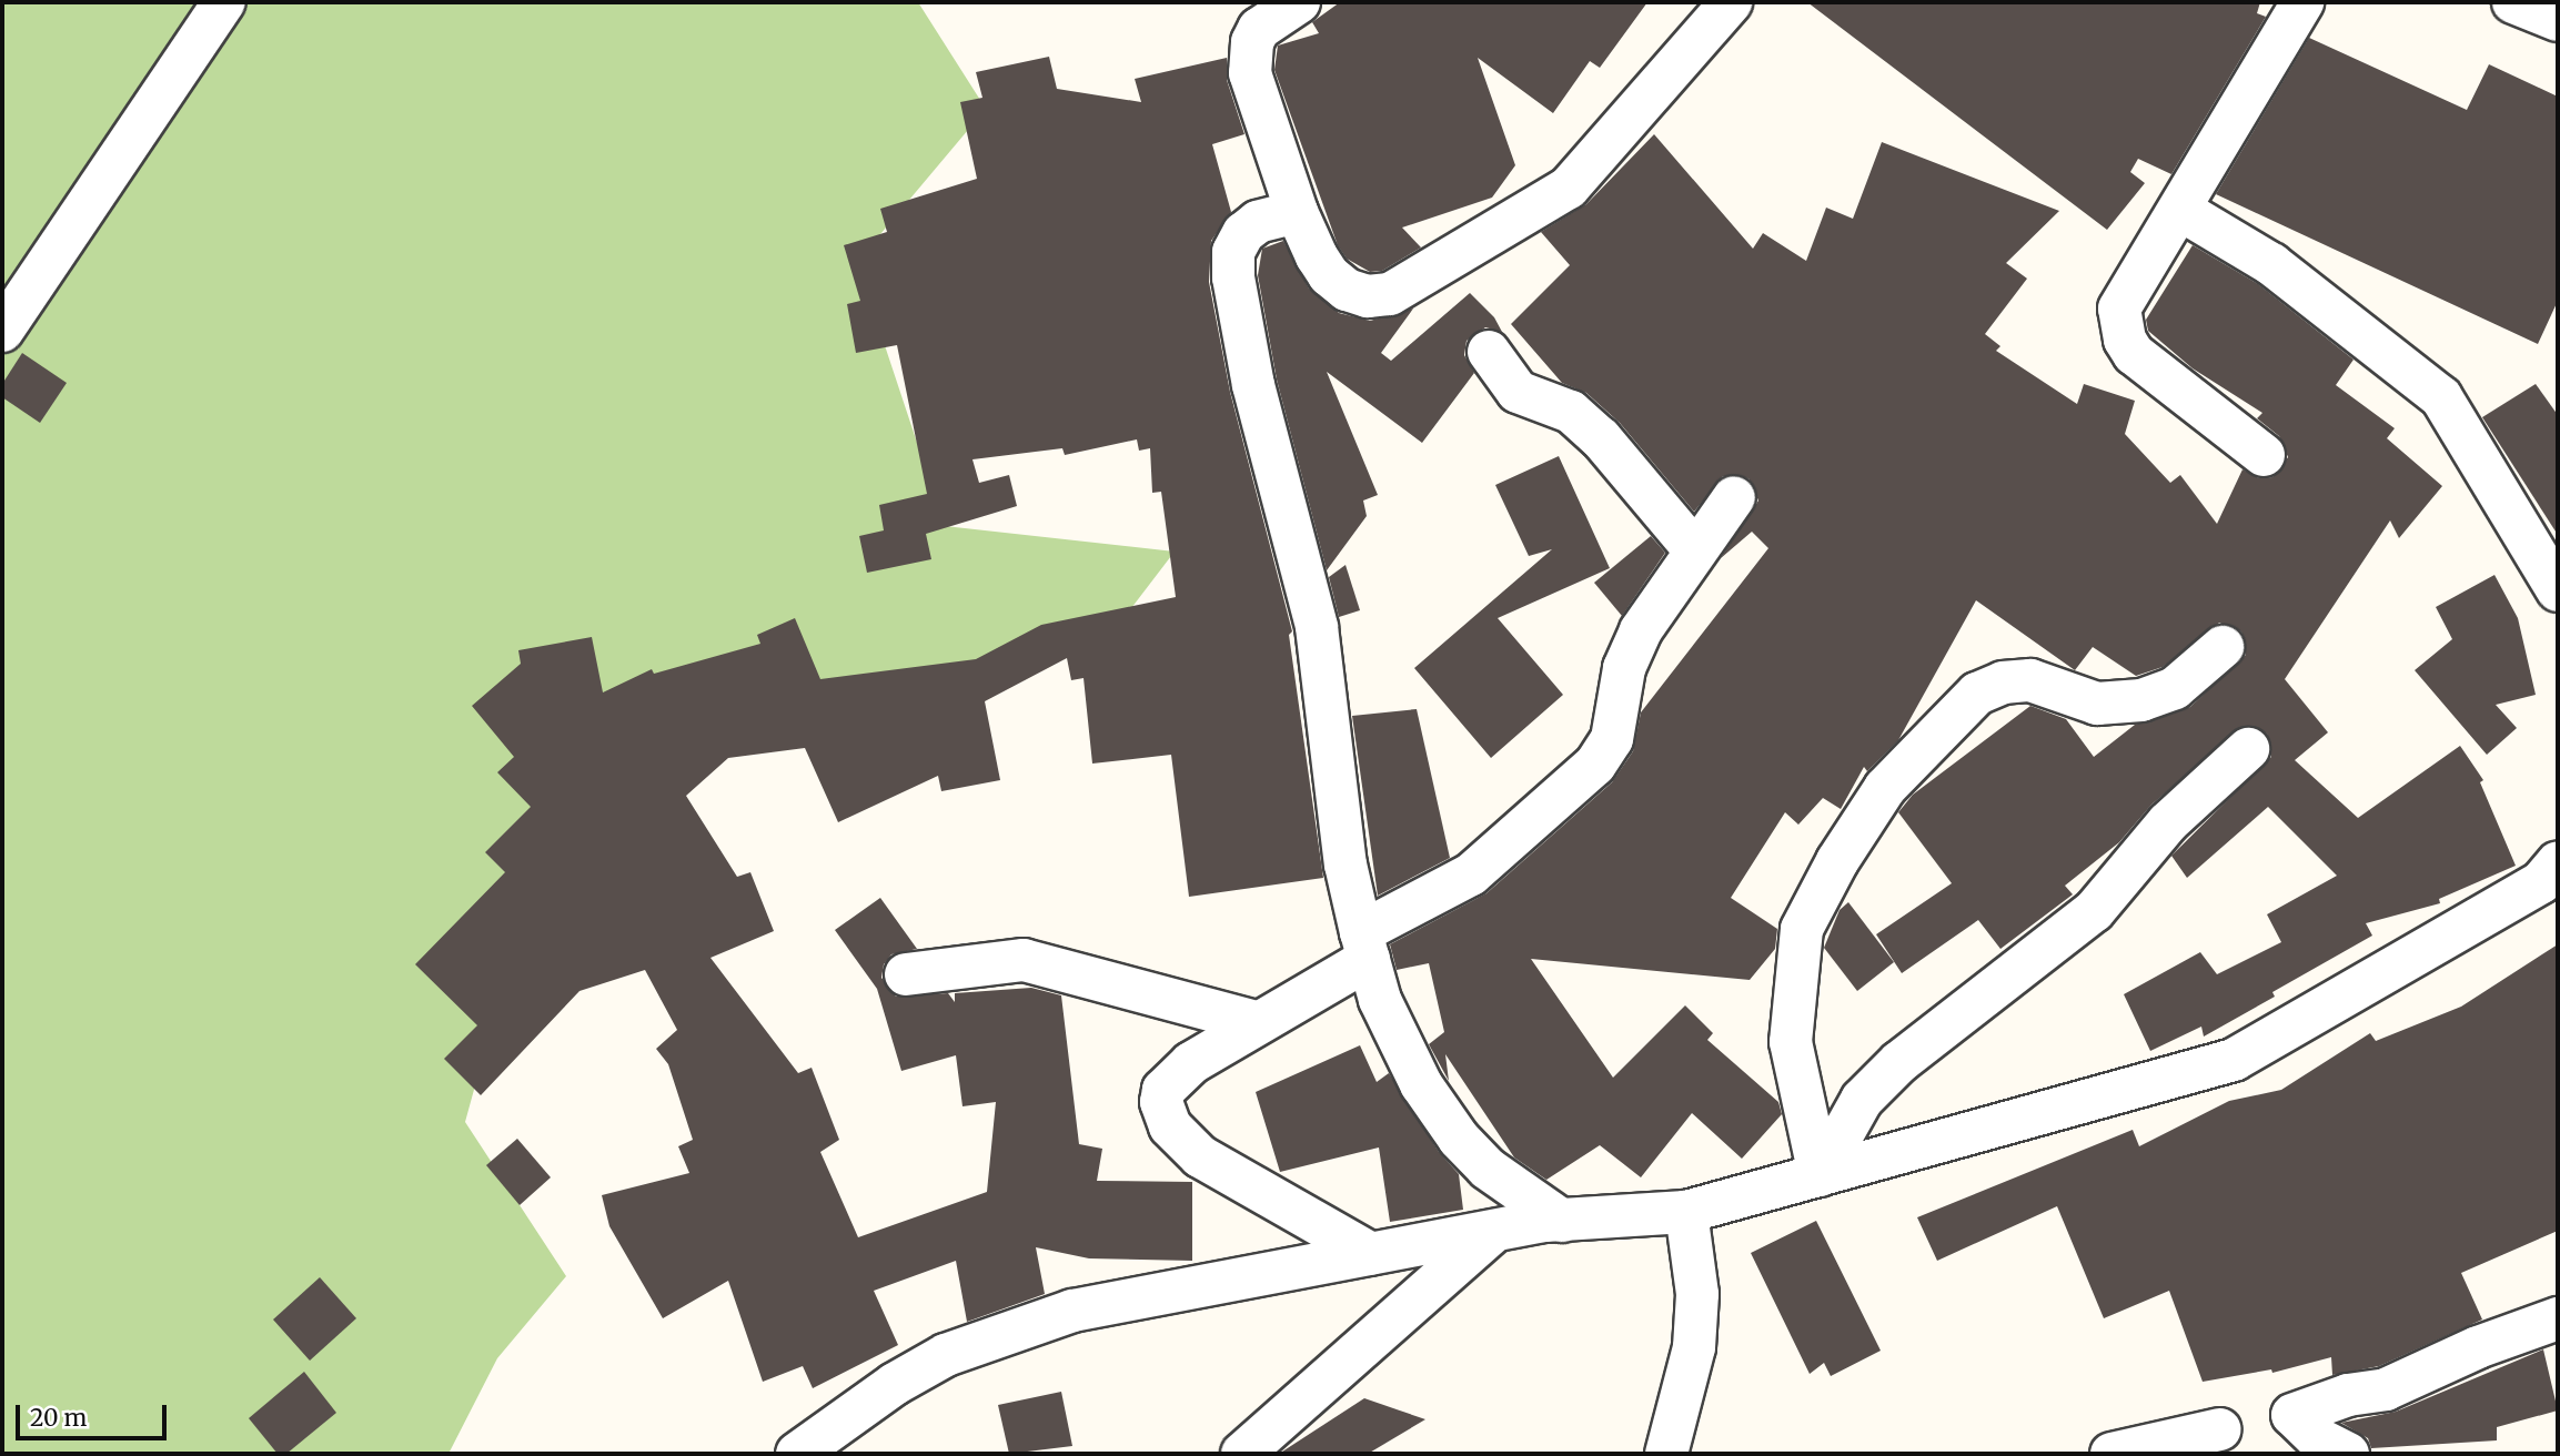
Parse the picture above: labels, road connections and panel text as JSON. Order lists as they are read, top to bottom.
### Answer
{
  "scale_bar": "20 m"
}
